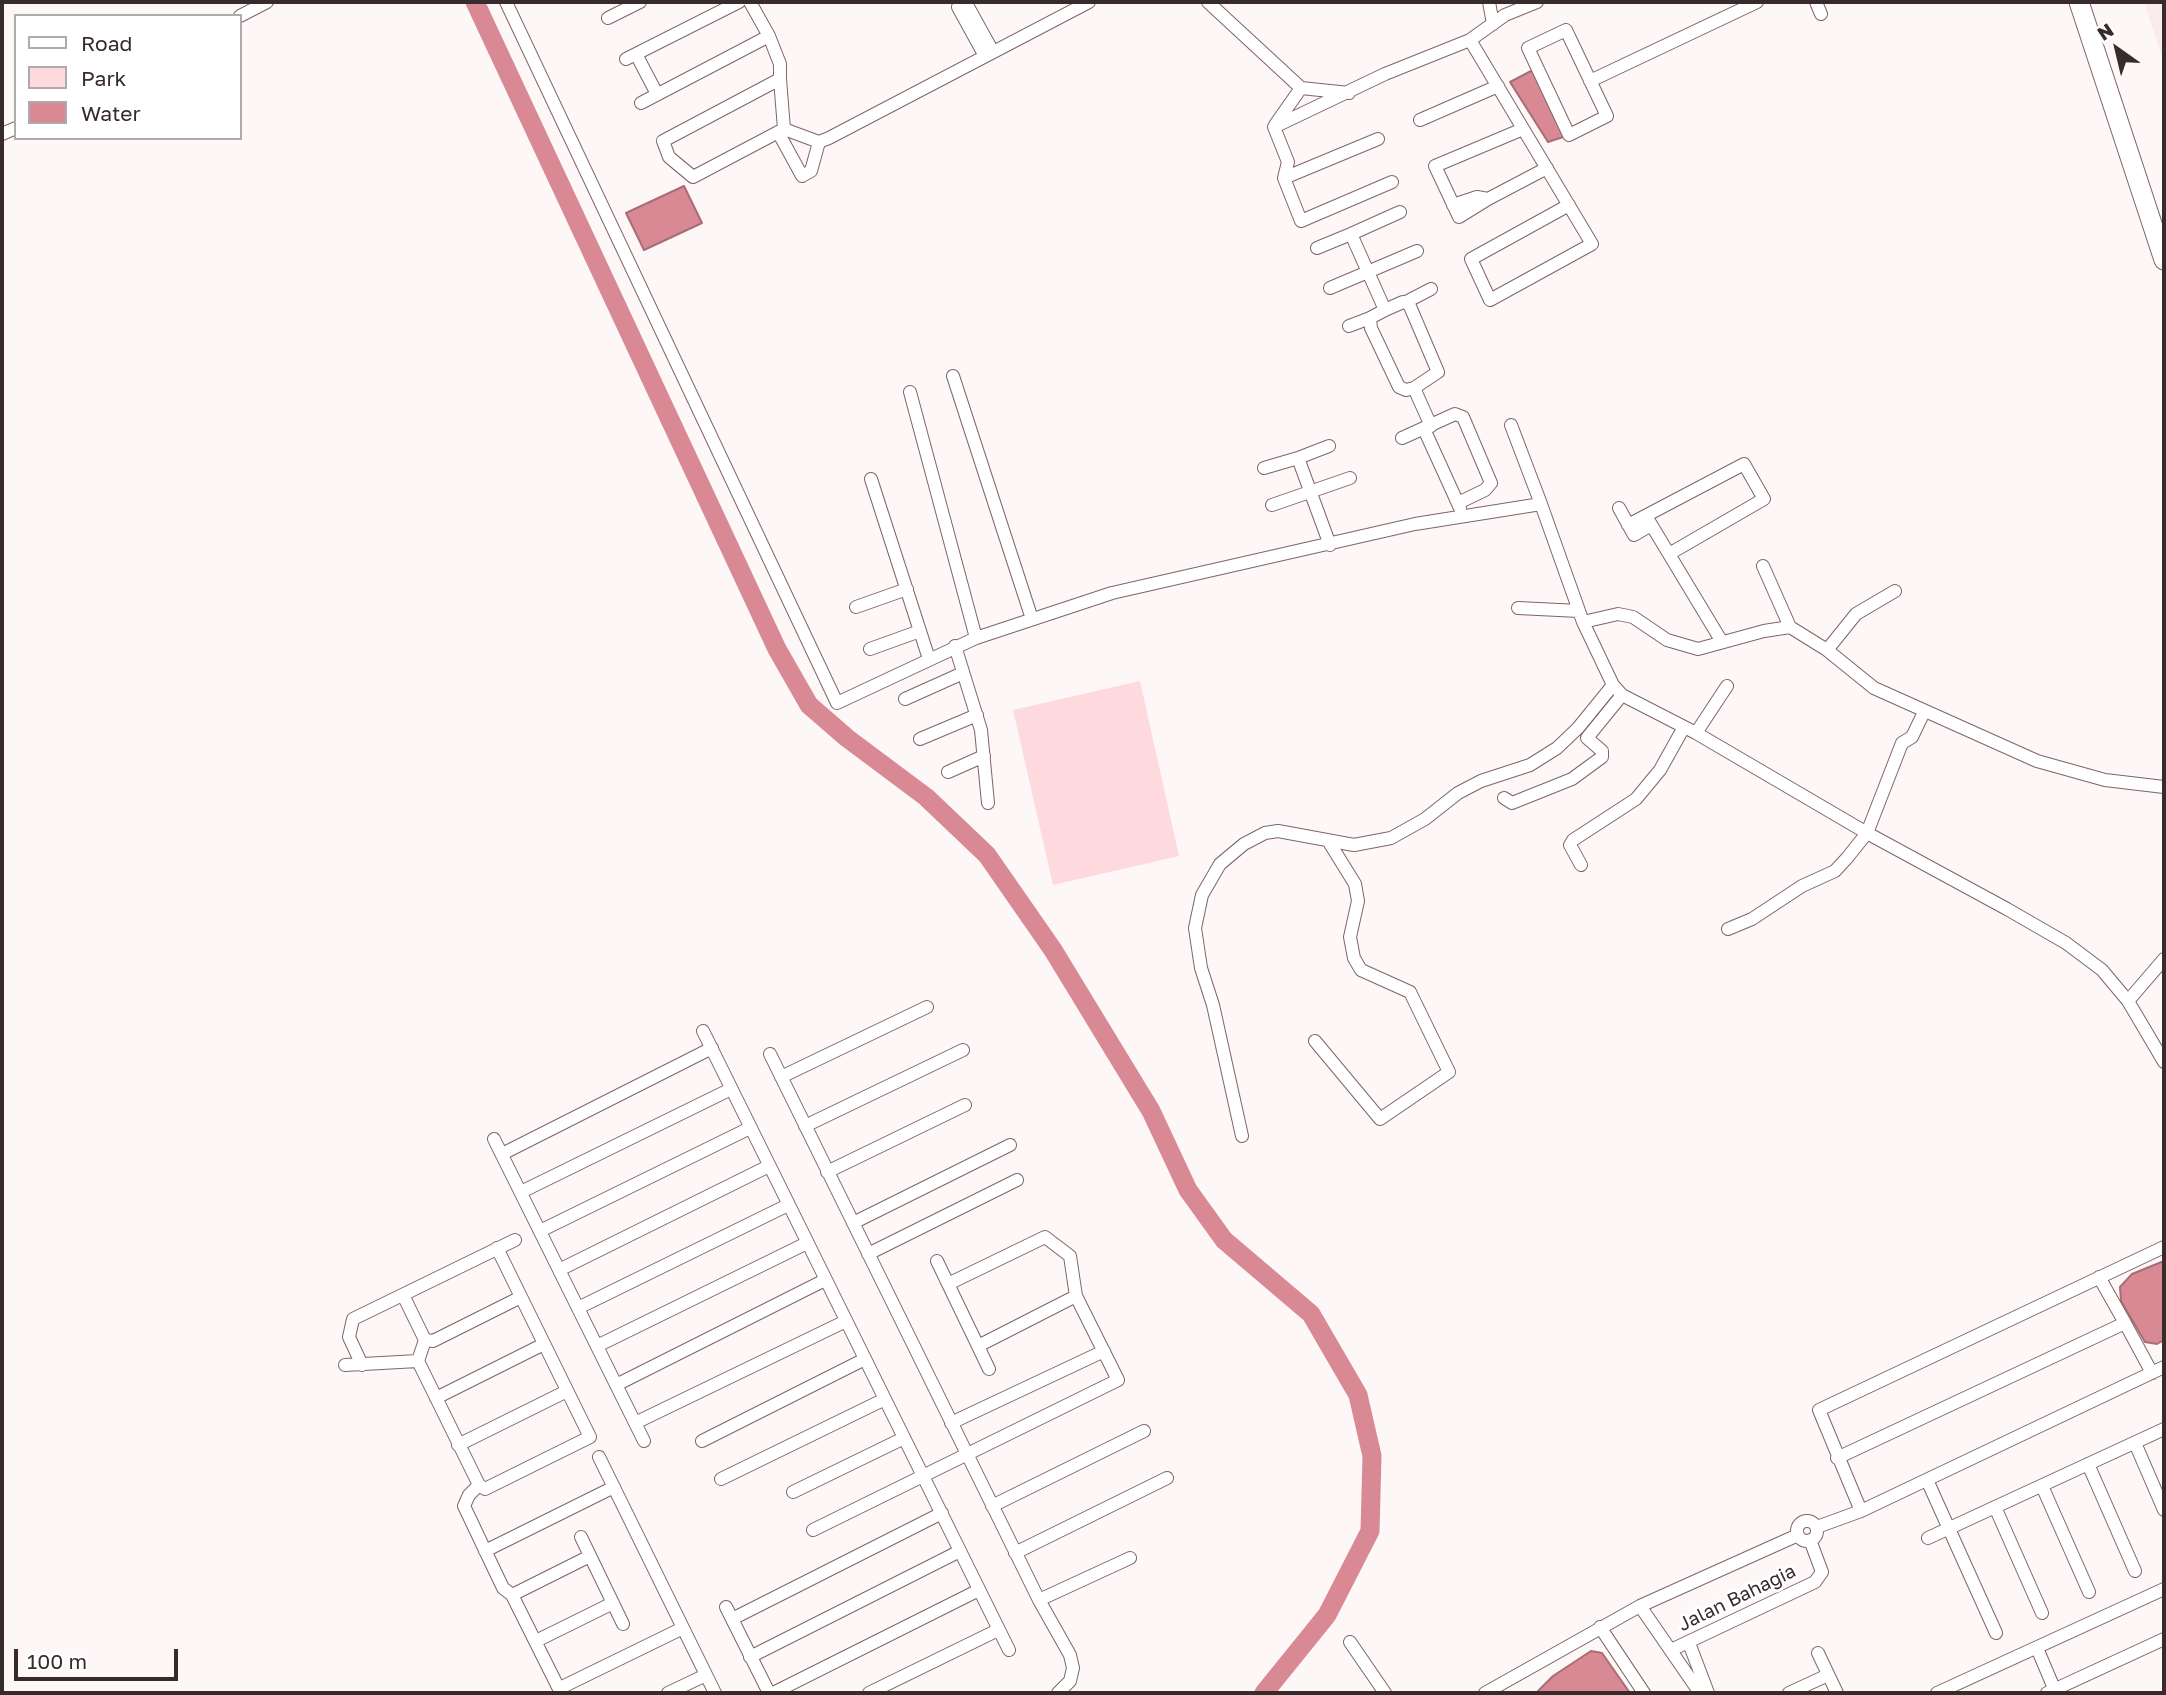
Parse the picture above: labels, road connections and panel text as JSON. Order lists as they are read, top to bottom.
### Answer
{
  "streets": {
    "street": ["Jalan Bahagia"]
  },
  "legend": ["Road", "Park", "Water"],
  "scale_bar": "100 m",
  "north": "top left"
}
